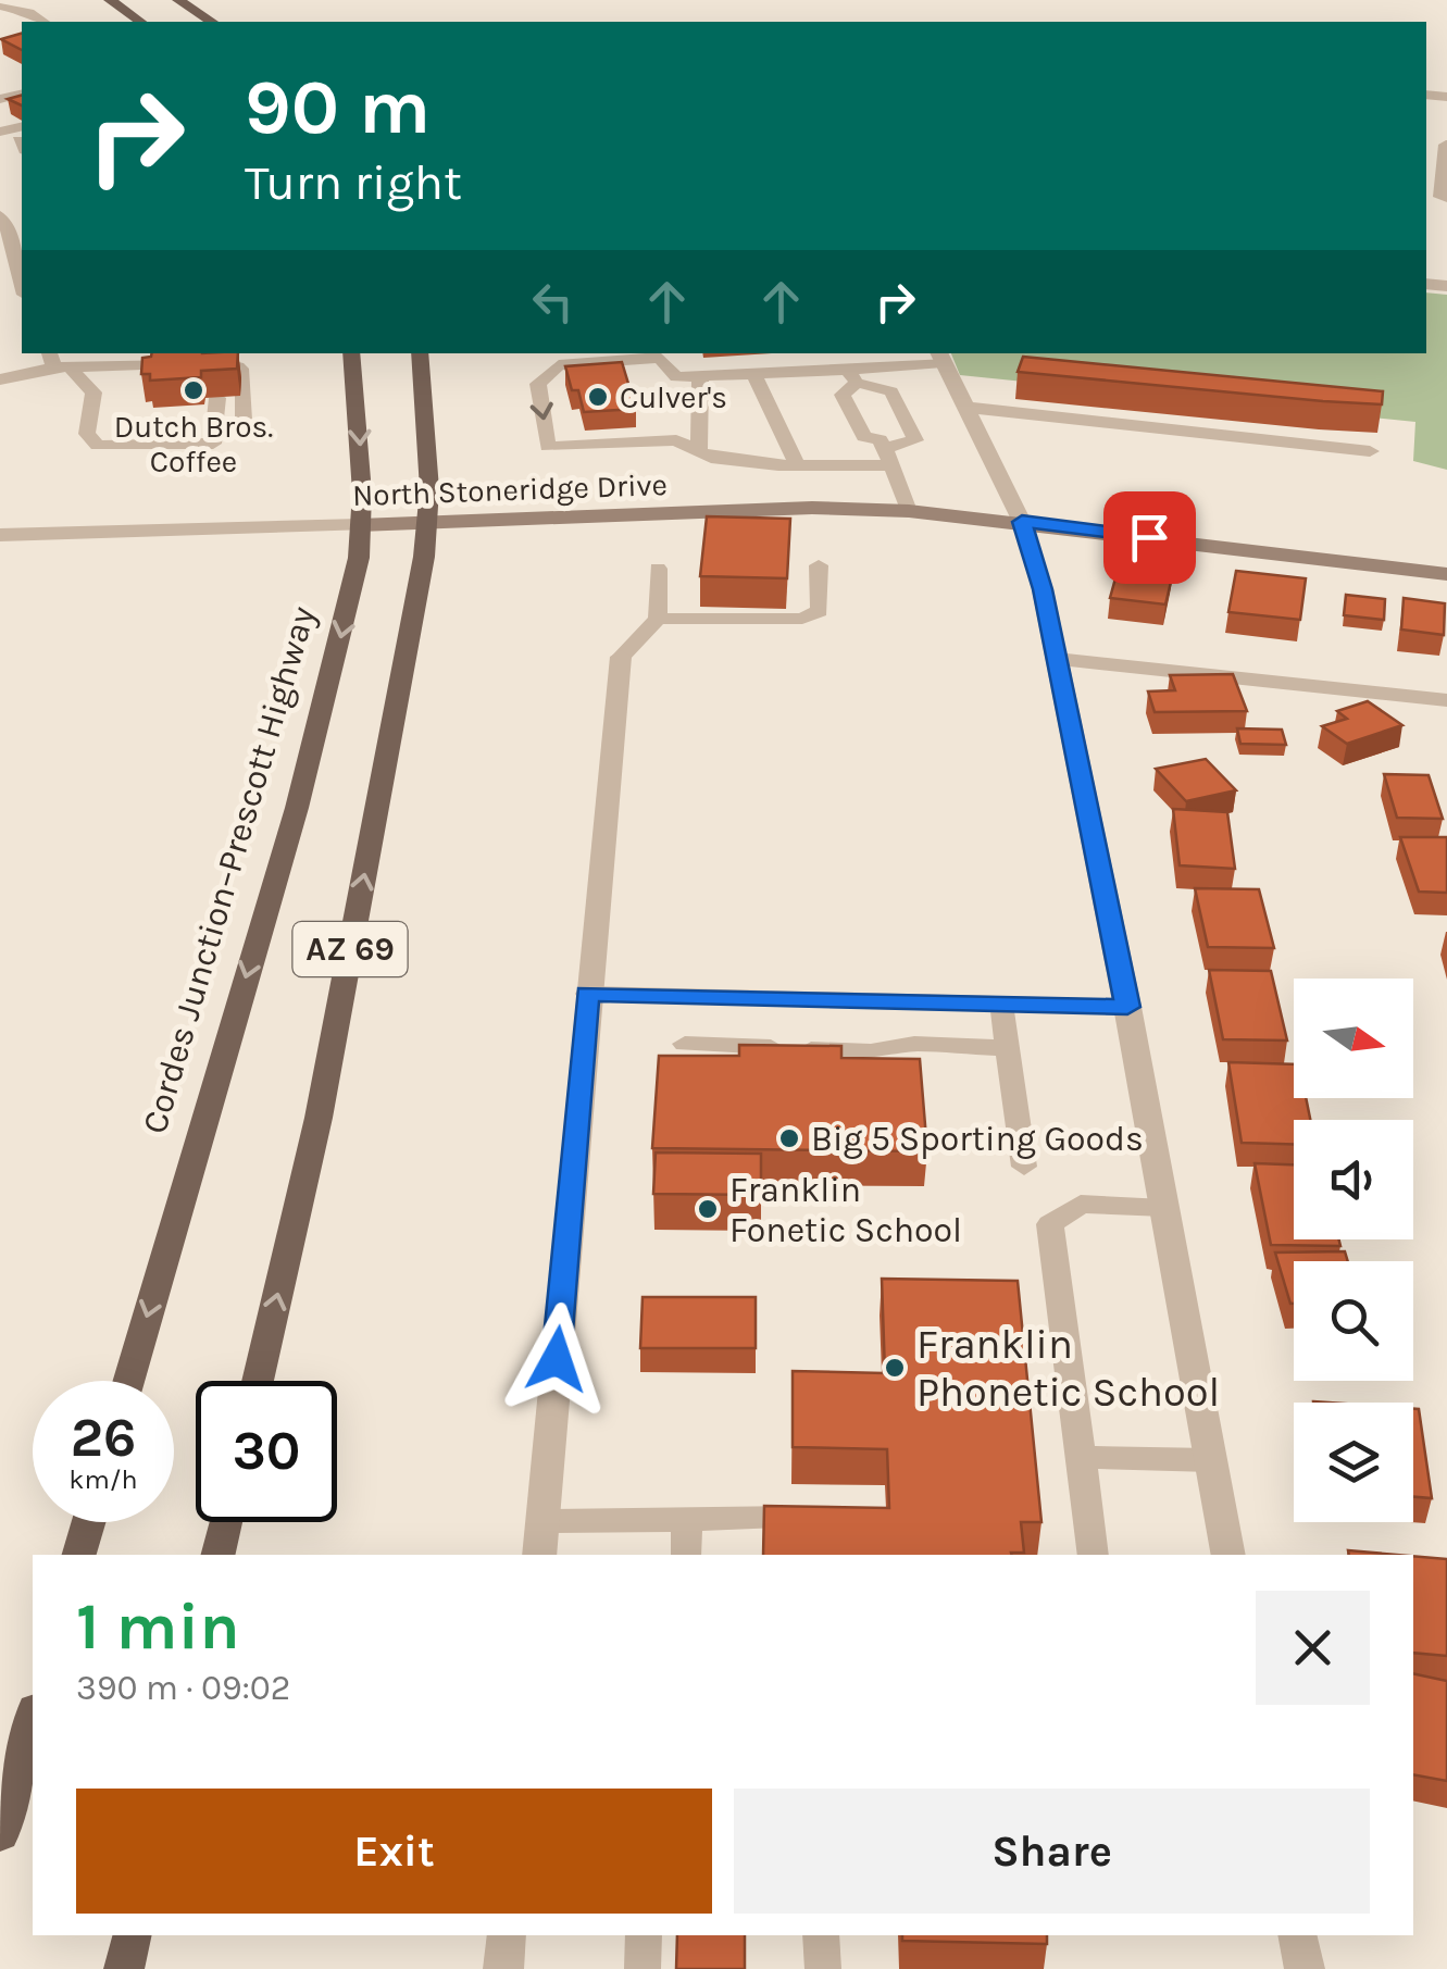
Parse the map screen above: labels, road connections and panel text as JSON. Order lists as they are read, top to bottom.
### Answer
{
  "streets": {
    "main road": ["North Stoneridge Drive", "Cordes Junction–Prescott Highway", "AZ 69"]
  },
  "crossings": [
    ["North Stoneridge Drive", "Cordes Junction–Prescott Highway"],
    ["North Stoneridge Drive", "AZ 69"]
  ],
  "places": [
    "Dutch Bros. Coffee",
    "Culver's",
    "Big 5 Sporting Goods",
    "Franklin Fonetic School",
    "Franklin Phonetic School"
  ],
  "north": "right",
  "page": {
    "turn": ["90 m", "Turn right"],
    "speed": "26 km/h",
    "limit": "30",
    "heading": ["1 min", "390 m · 09:02"],
    "buttons": ["Exit", "Share"]
  }
}
